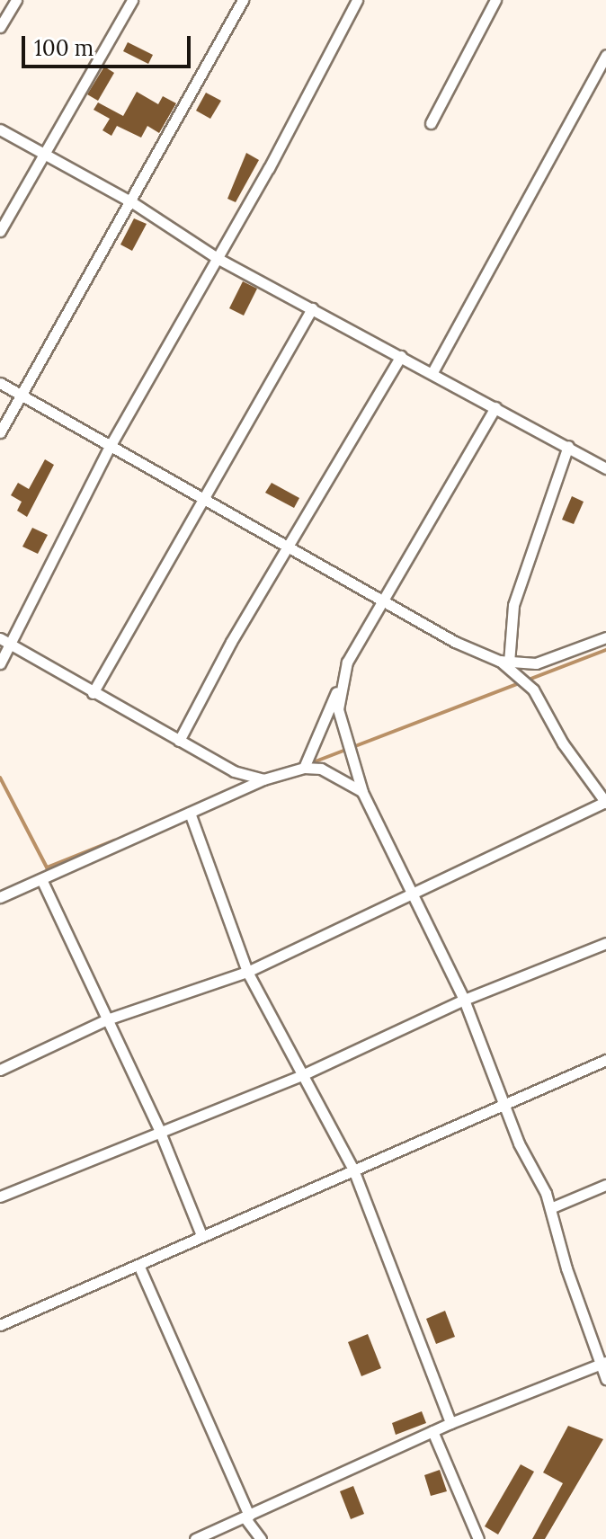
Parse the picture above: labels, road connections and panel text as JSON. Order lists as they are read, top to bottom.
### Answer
{
  "scale_bar": "100 m"
}
